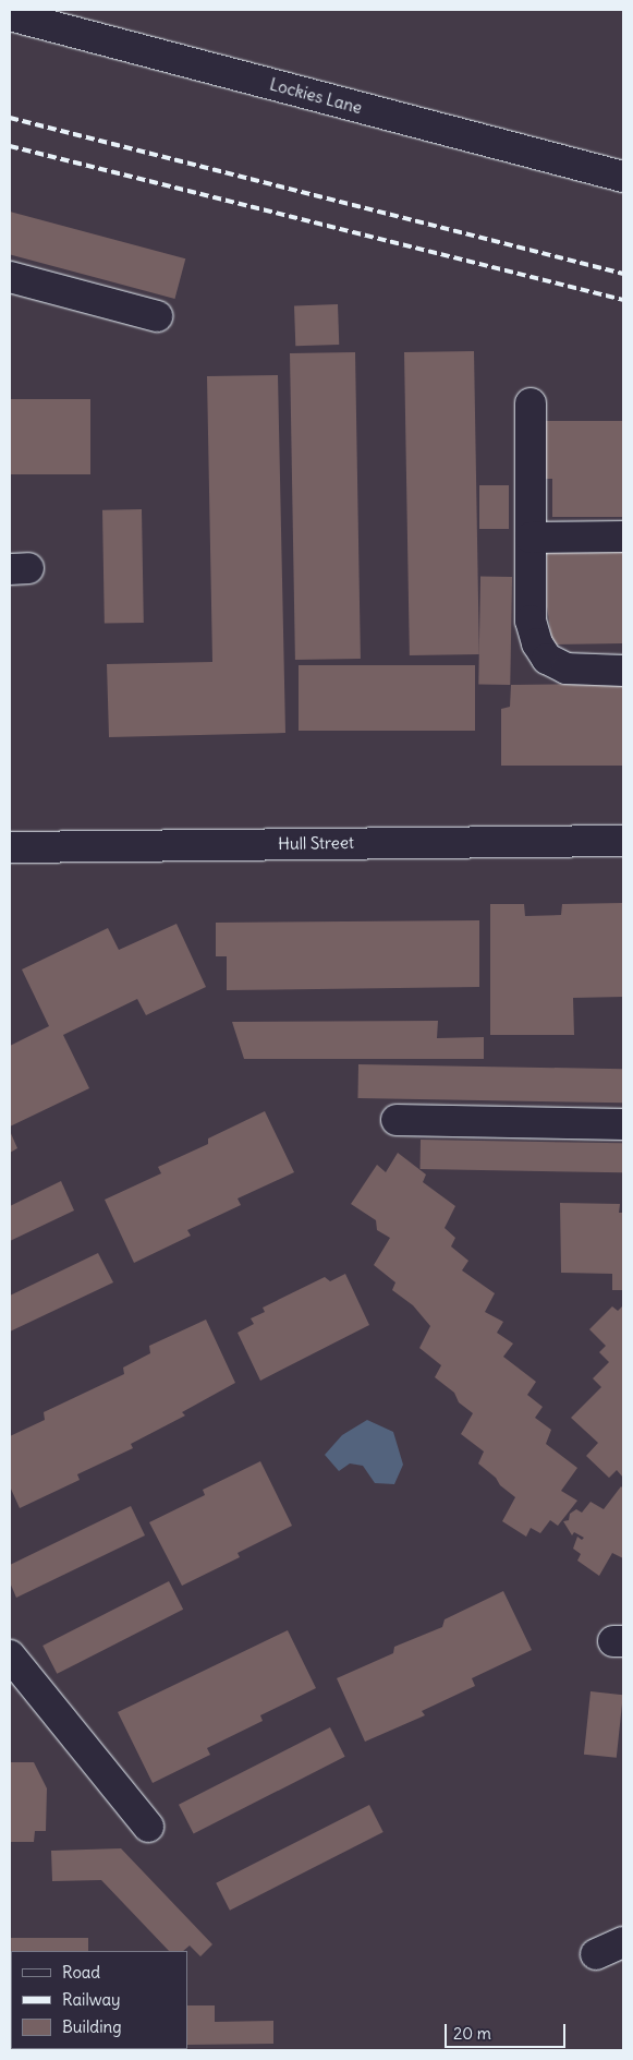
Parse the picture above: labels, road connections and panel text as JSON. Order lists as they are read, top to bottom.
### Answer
{
  "streets": {
    "street": ["Lockies Lane", "Hull Street"]
  },
  "legend": ["Road", "Railway", "Building"],
  "scale_bar": "20 m"
}
